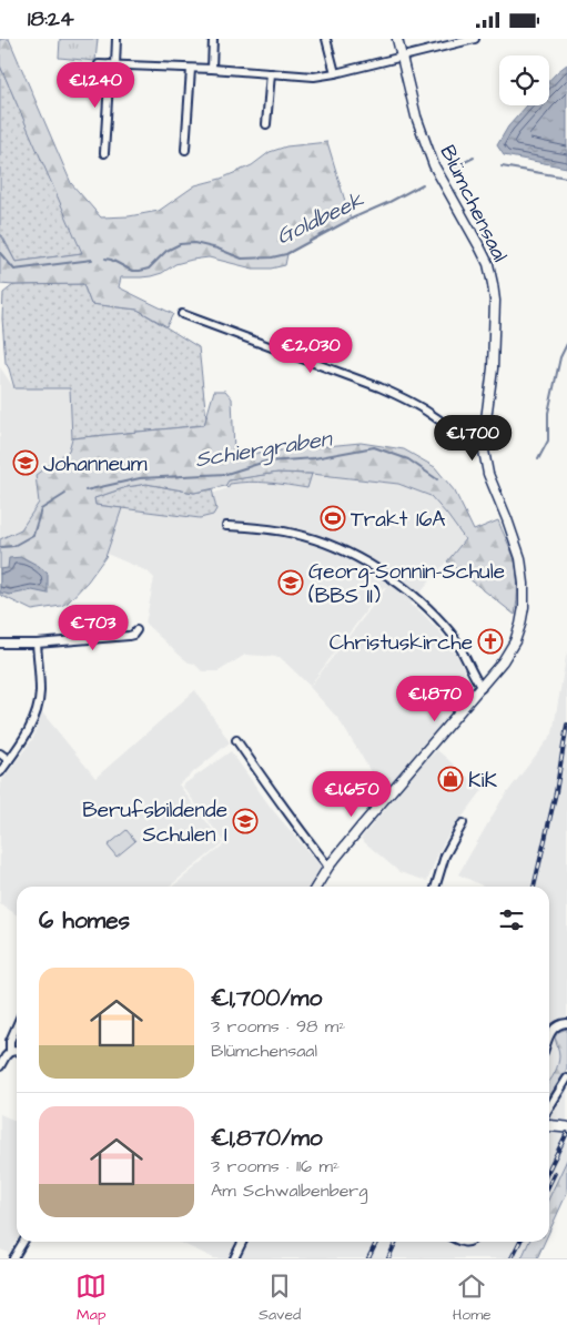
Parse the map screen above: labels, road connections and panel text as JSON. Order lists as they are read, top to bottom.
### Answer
{
  "streets": {
    "street": ["Blümchensaal"]
  },
  "water": ["Goldbeek", "Schiergraben"],
  "places": {
    "school or university": ["Johanneum", "Georg-Sonnin-Schule (BBS II)", "Berufsbildende Schulen I"],
    "sports": ["Trakt 16A"],
    "church": ["Christuskirche"],
    "shop": ["KiK"]
  },
  "page": {
    "status": "18:24",
    "price": [
      "€1,240",
      "€2,030",
      "€1,700",
      "€703",
      "€1,870",
      "€1,650"
    ],
    "heading": "6 homes",
    "list": [
      {
        "name": "€1,700/mo",
        "note": "3 rooms · 98 m² · Blümchensaal"
      },
      {
        "name": "€1,870/mo",
        "note": "3 rooms · 116 m² · Am Schwalbenberg"
      }
    ],
    "tabs": ["Map", "Saved", "Home"]
  }
}
